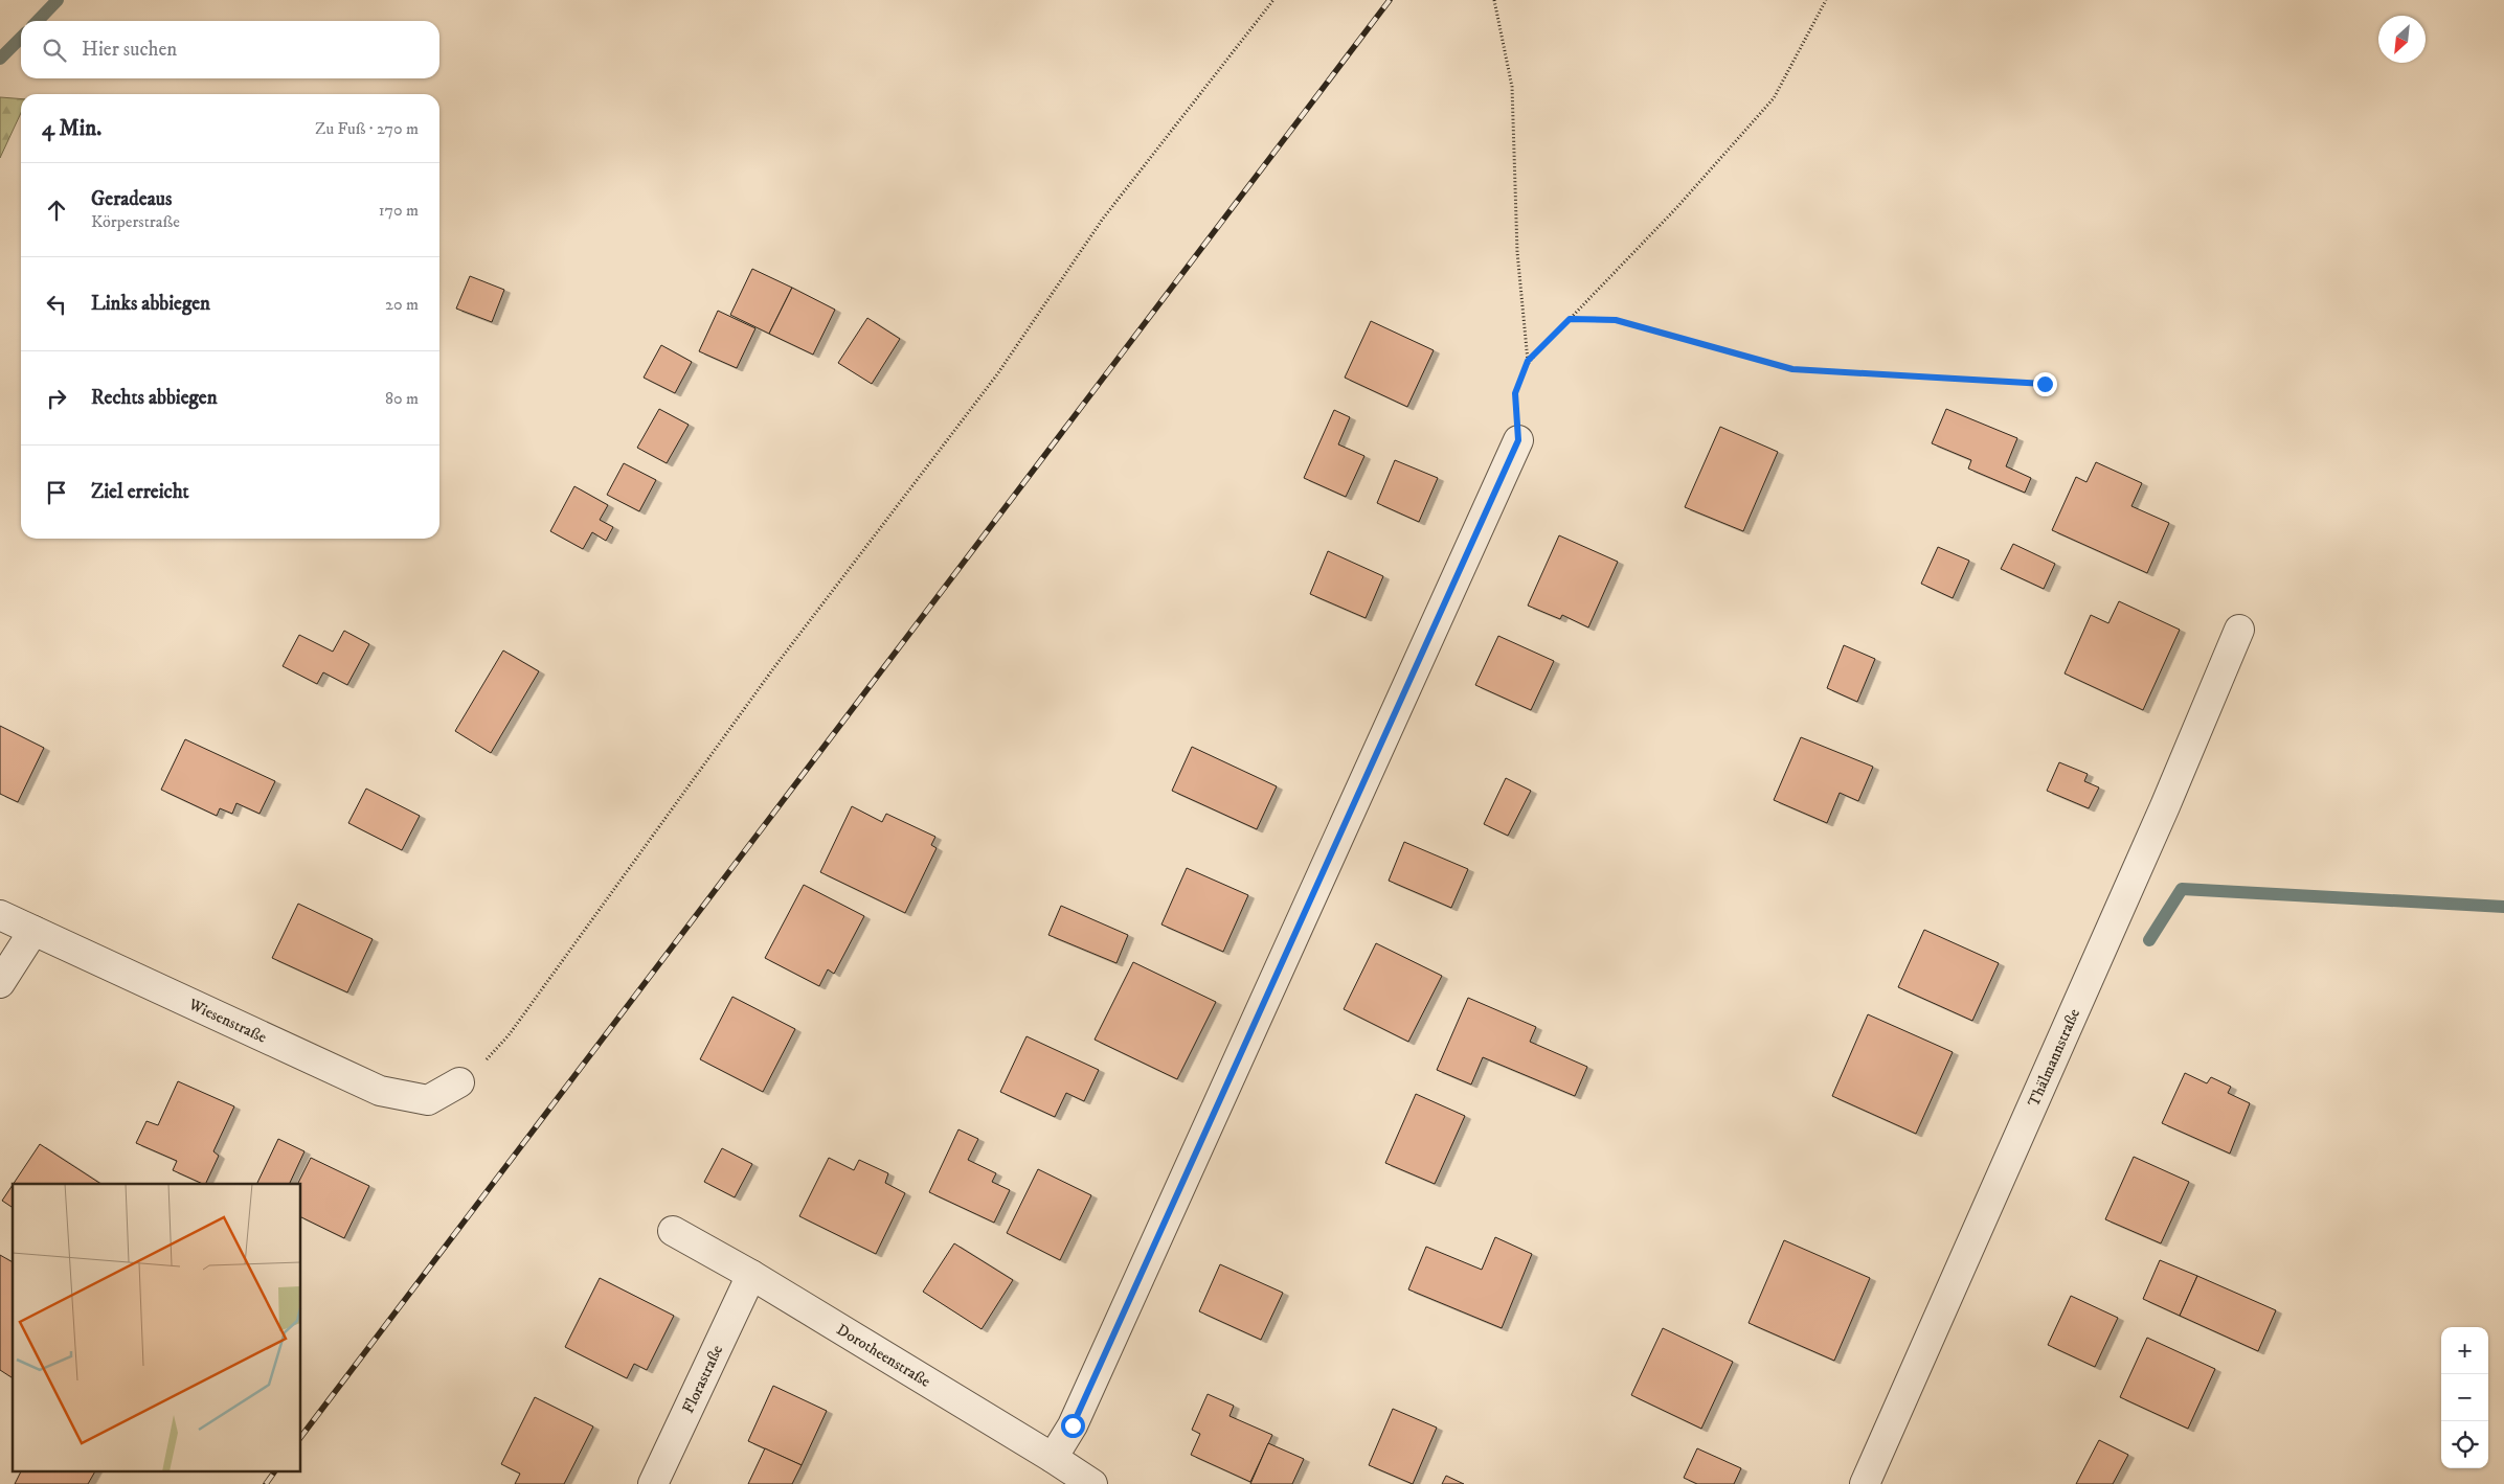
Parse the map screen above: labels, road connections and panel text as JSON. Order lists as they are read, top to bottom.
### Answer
{
  "streets": {
    "street": [
      "Wiesenstraße",
      "Thälmannstraße",
      "Dorotheenstraße",
      "Florastraße"
    ]
  },
  "crossings": [
    ["Dorotheenstraße", "Florastraße"]
  ],
  "north": "bottom left",
  "page": {
    "search": "Hier suchen",
    "heading": ["4 Min.", "Zu Fuß · 270 m"],
    "list": [
      ["Geradeaus", "Körperstraße", "170 m"],
      ["Links abbiegen", "20 m"],
      ["Rechts abbiegen", "80 m"],
      "Ziel erreicht"
    ],
    "map_buttons": ["+", "−"]
  }
}
